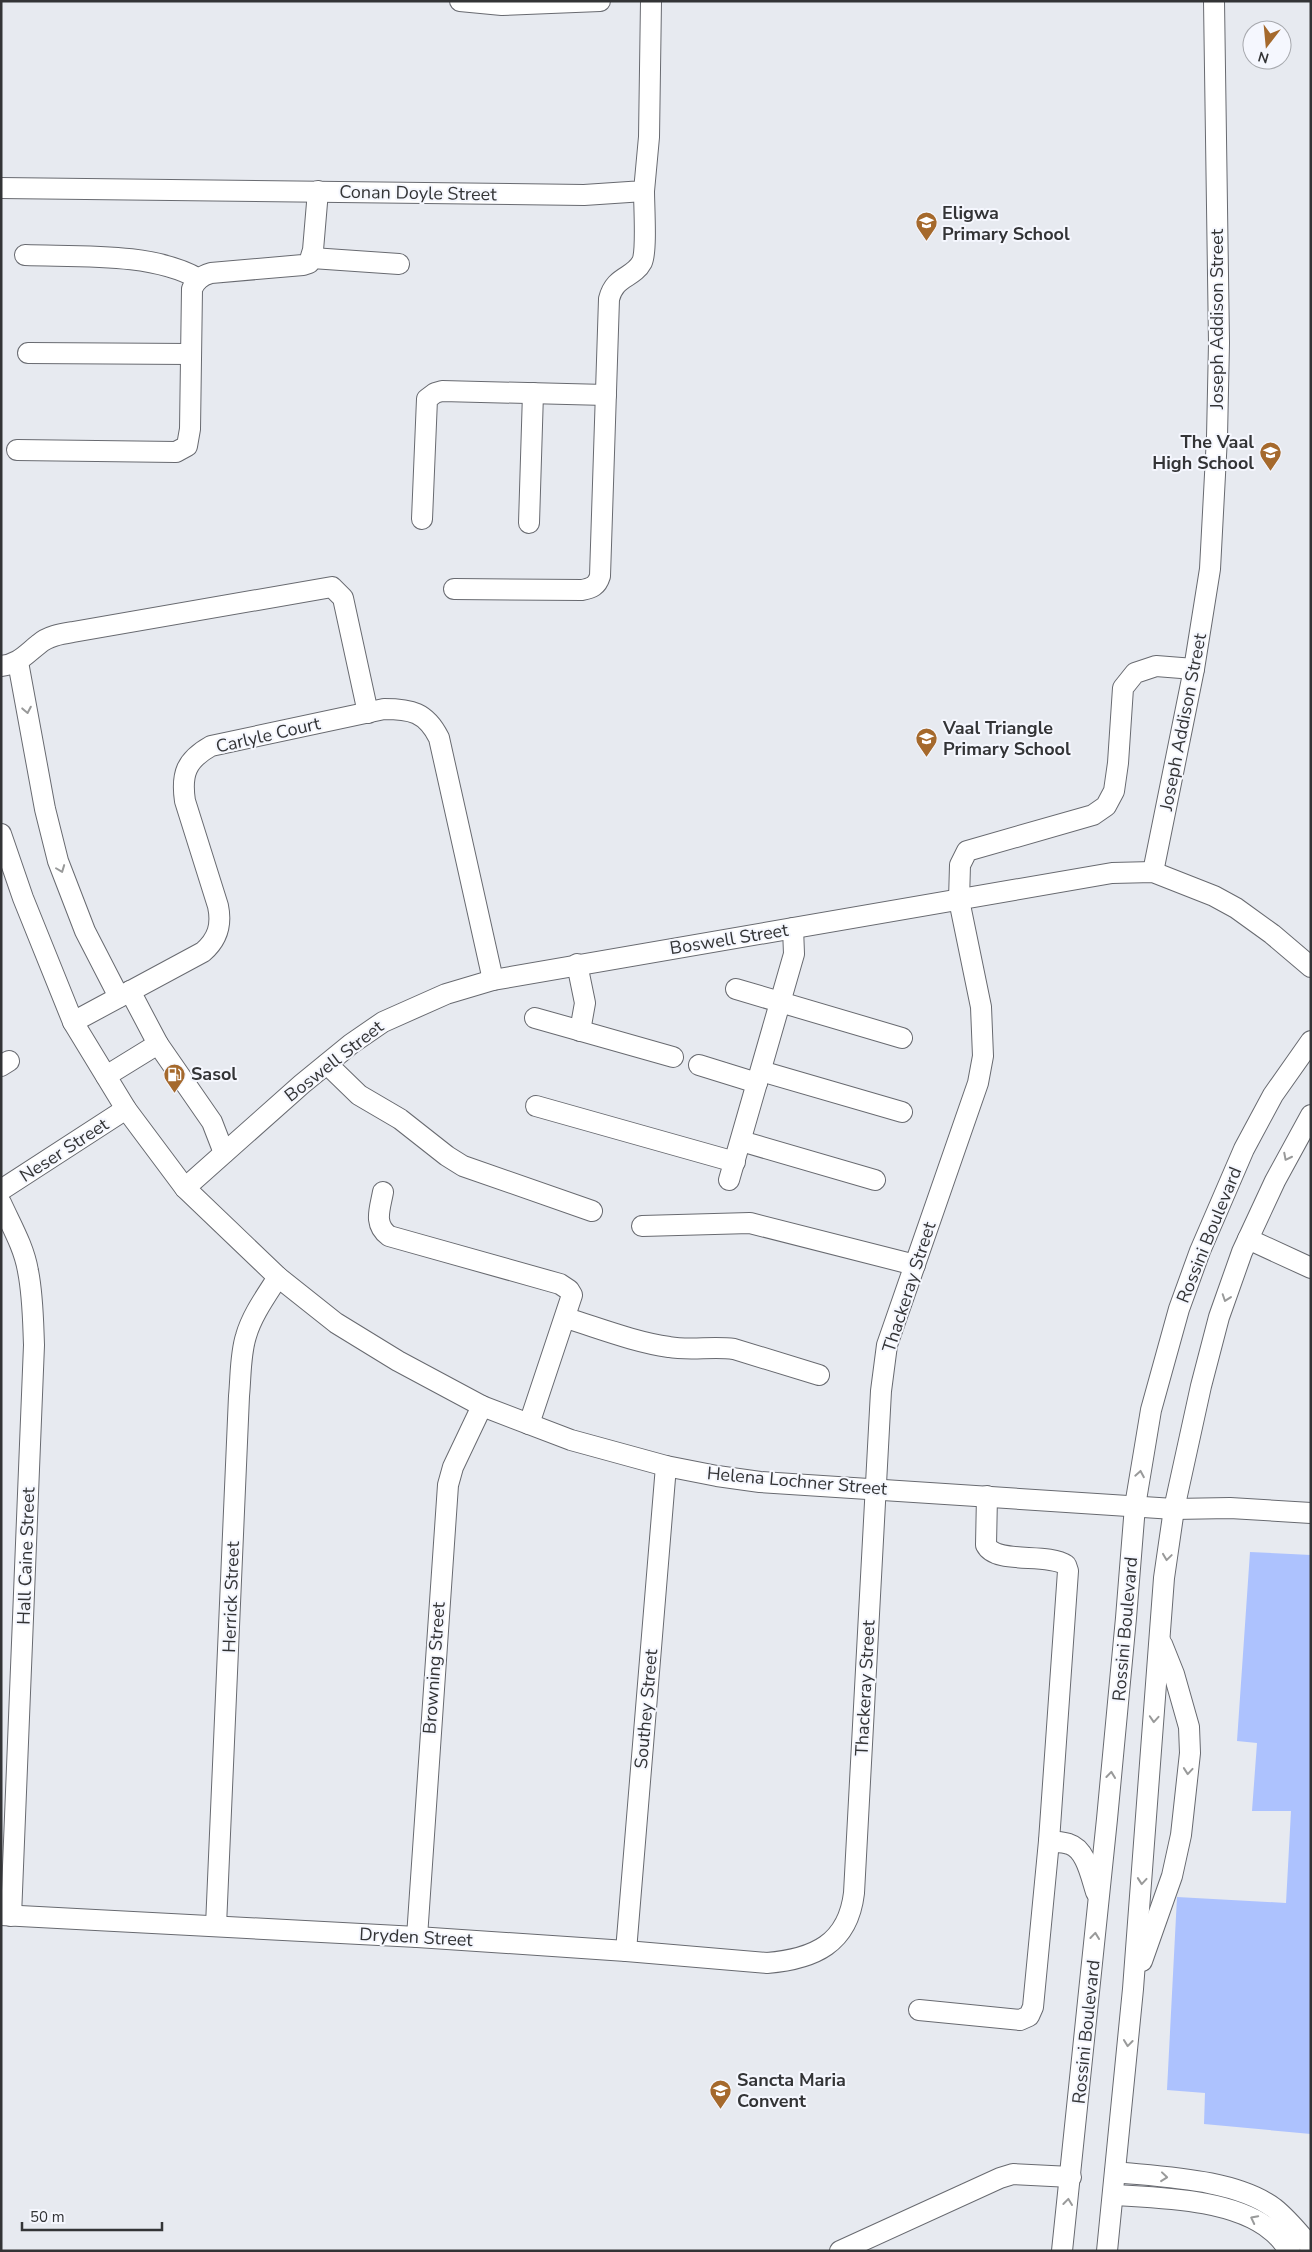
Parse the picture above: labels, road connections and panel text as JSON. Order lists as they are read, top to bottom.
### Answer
{
  "streets": {
    "street": [
      "Conan Doyle Street",
      "Joseph Addison Street",
      "Carlyle Court",
      "Boswell Street",
      "Neser Street",
      "Rossini Boulevard",
      "Thackeray Street",
      "Helena Lochner Street",
      "Hall Caine Street",
      "Herrick Street",
      "Browning Street",
      "Southey Street",
      "Dryden Street"
    ]
  },
  "crossings": [
    ["Joseph Addison Street", "Boswell Street"],
    ["Joseph Addison Street", "Thackeray Street"],
    ["Carlyle Court", "Boswell Street"],
    ["Carlyle Court", "Helena Lochner Street"],
    ["Boswell Street", "Thackeray Street"],
    ["Boswell Street", "Helena Lochner Street"],
    ["Neser Street", "Helena Lochner Street"],
    ["Rossini Boulevard", "Helena Lochner Street"],
    ["Thackeray Street", "Helena Lochner Street"],
    ["Thackeray Street", "Dryden Street"],
    ["Helena Lochner Street", "Herrick Street"],
    ["Helena Lochner Street", "Browning Street"],
    ["Helena Lochner Street", "Southey Street"],
    ["Hall Caine Street", "Dryden Street"],
    ["Herrick Street", "Dryden Street"],
    ["Browning Street", "Dryden Street"],
    ["Southey Street", "Dryden Street"]
  ],
  "places": {
    "school or university": [
      "Eligwa Primary School",
      "The Vaal High School",
      "Vaal Triangle Primary School",
      "Sancta Maria Convent"
    ],
    "fuel station": ["Sasol"]
  },
  "scale_bar": "50 m",
  "north": "bottom"
}
